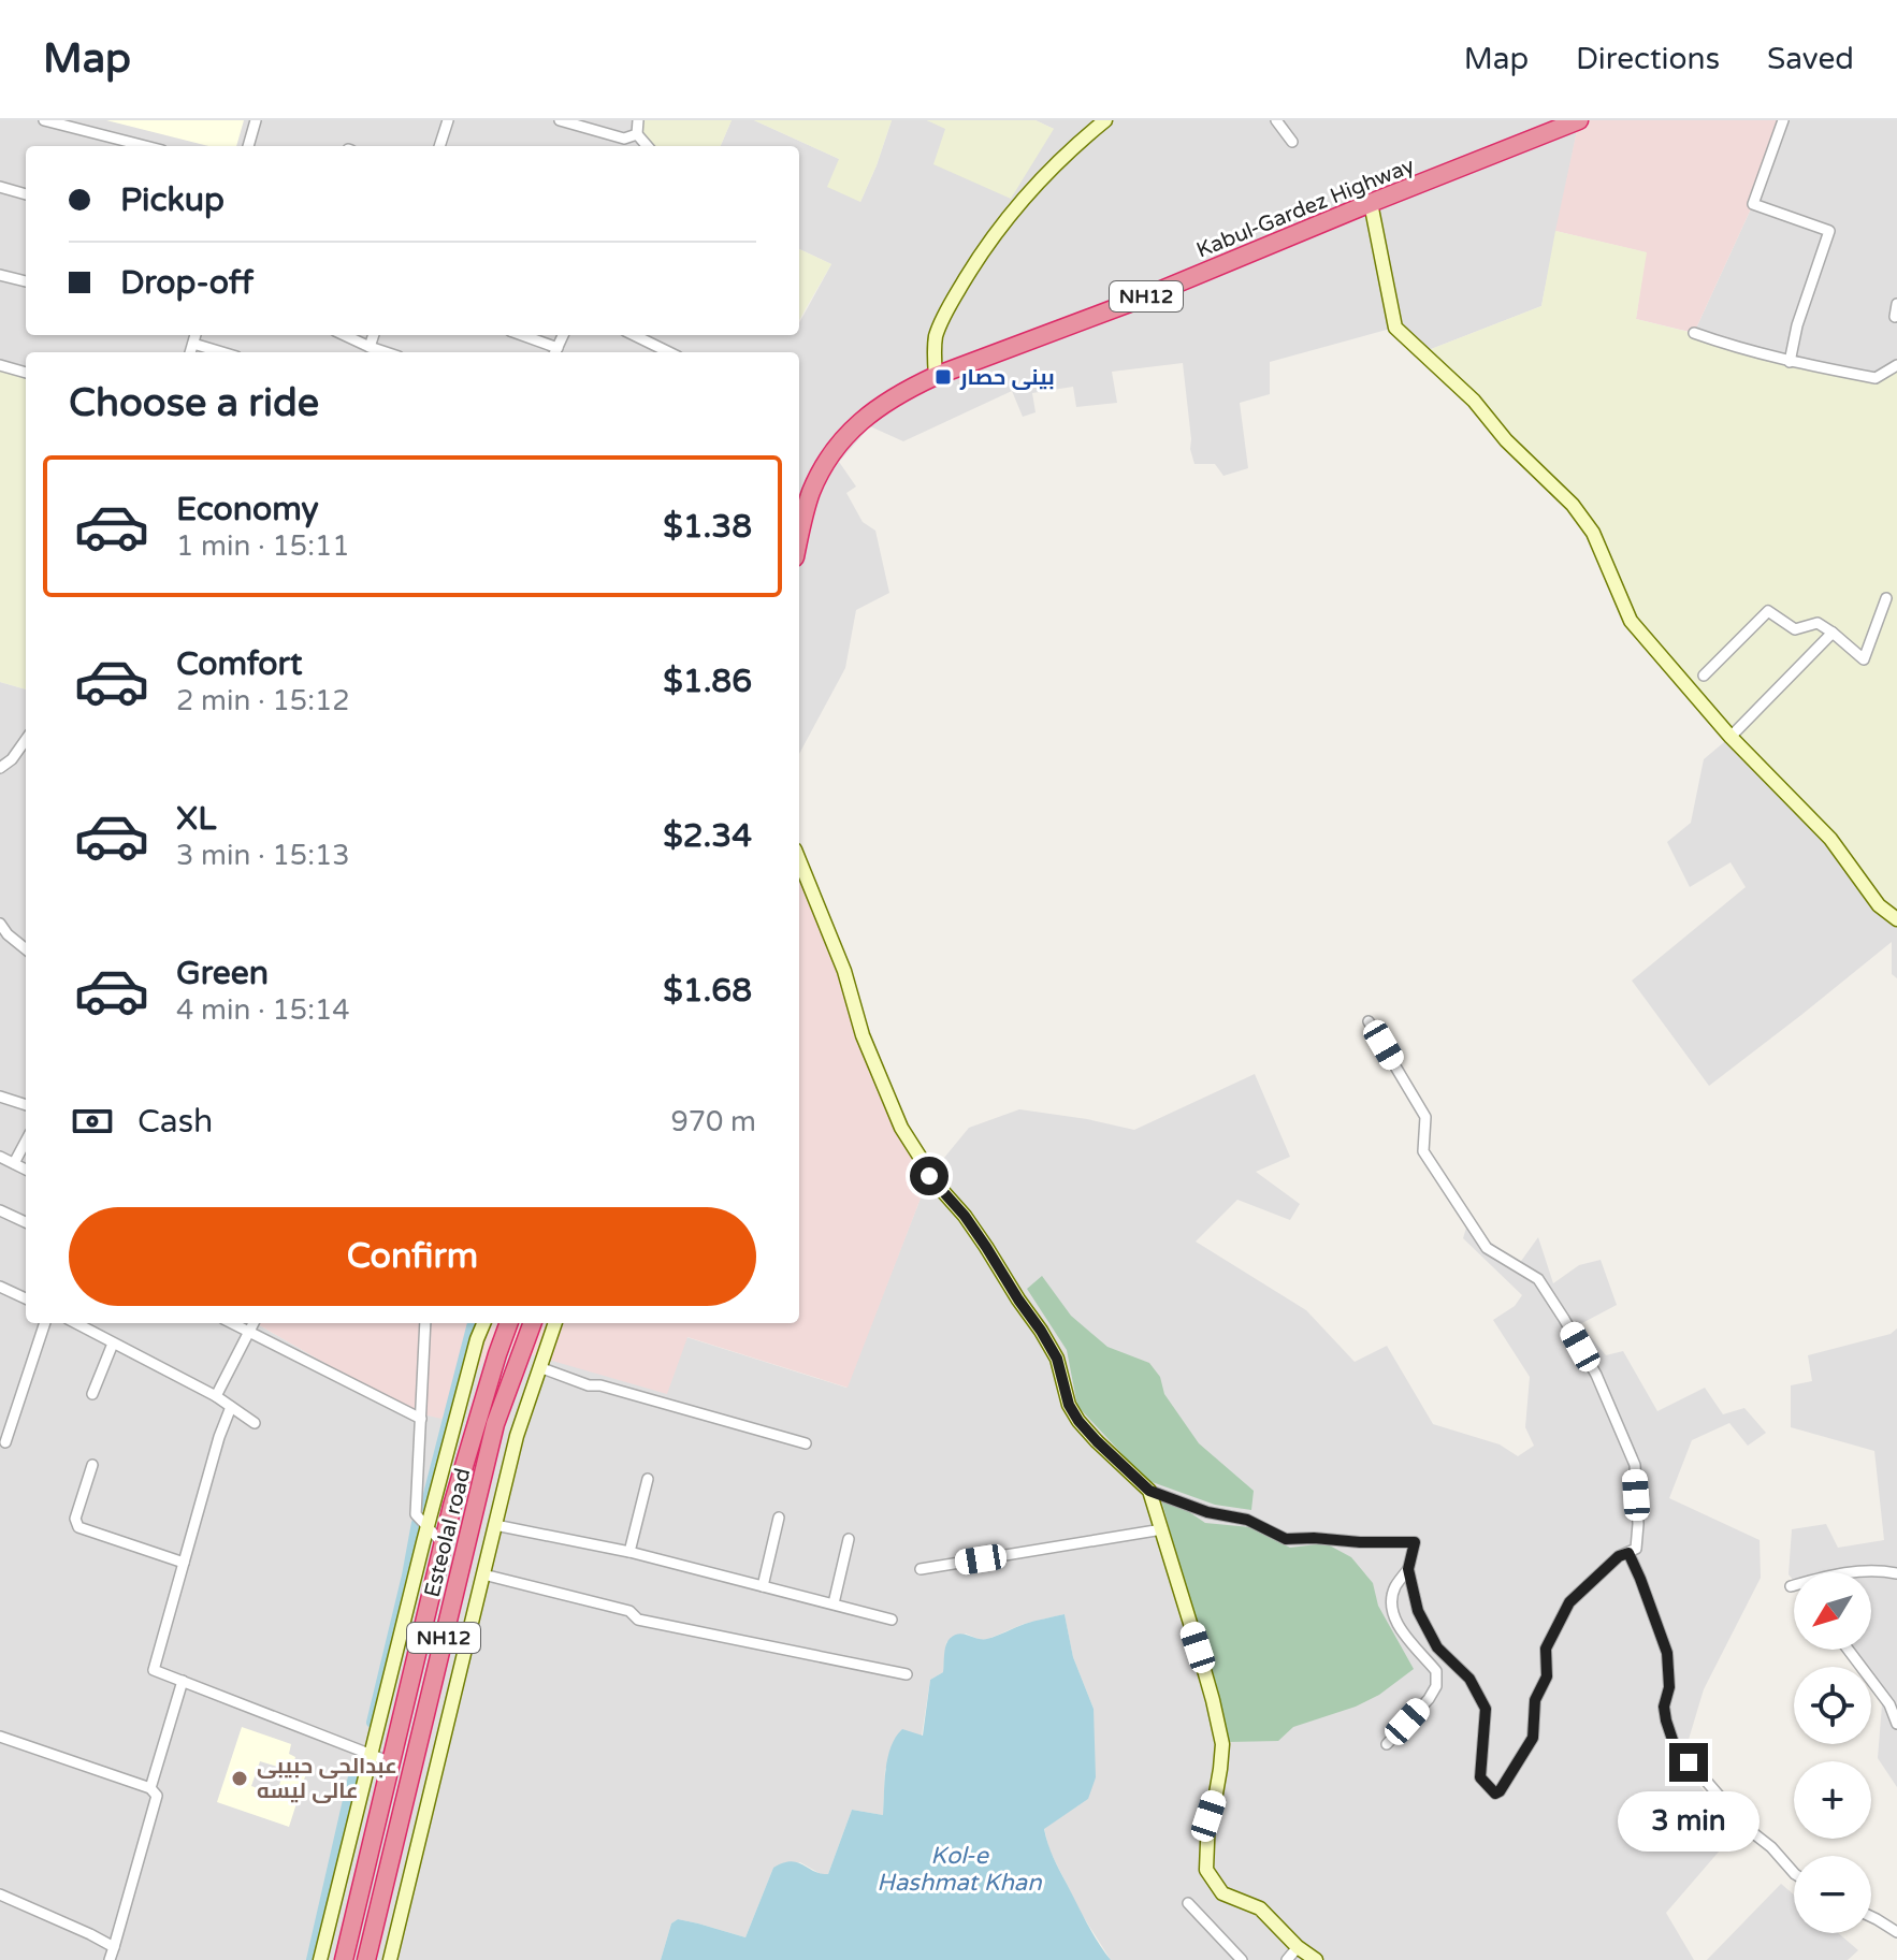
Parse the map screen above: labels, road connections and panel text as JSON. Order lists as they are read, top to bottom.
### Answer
{
  "streets": {
    "highway": ["Kabul-Gardez Highway", "NH12", "Esteolal road"]
  },
  "water": ["Kol-e Hashmat Khan"],
  "places": {
    "transit": ["بینی حصار"],
    "other": ["عبدالحی حبیبی عالی لیسه"]
  },
  "north": "bottom left",
  "page": {
    "header": "Map",
    "nav": ["Map", "Directions", "Saved"],
    "banner": ["Pickup", "Drop-off"],
    "heading": "Choose a ride",
    "list": [
      {
        "name": "Economy",
        "note": "1 min · 15:11",
        "value": "$1.38"
      },
      {
        "name": "Comfort",
        "note": "2 min · 15:12",
        "value": "$1.86"
      },
      {
        "name": "XL",
        "note": "3 min · 15:13",
        "value": "$2.34"
      },
      {
        "name": "Green",
        "note": "4 min · 15:14",
        "value": "$1.68"
      }
    ],
    "pay": ["Cash", "970 m"],
    "buttons": "Confirm",
    "map_buttons": ["+", "−"],
    "bubble": "3 min"
  }
}
